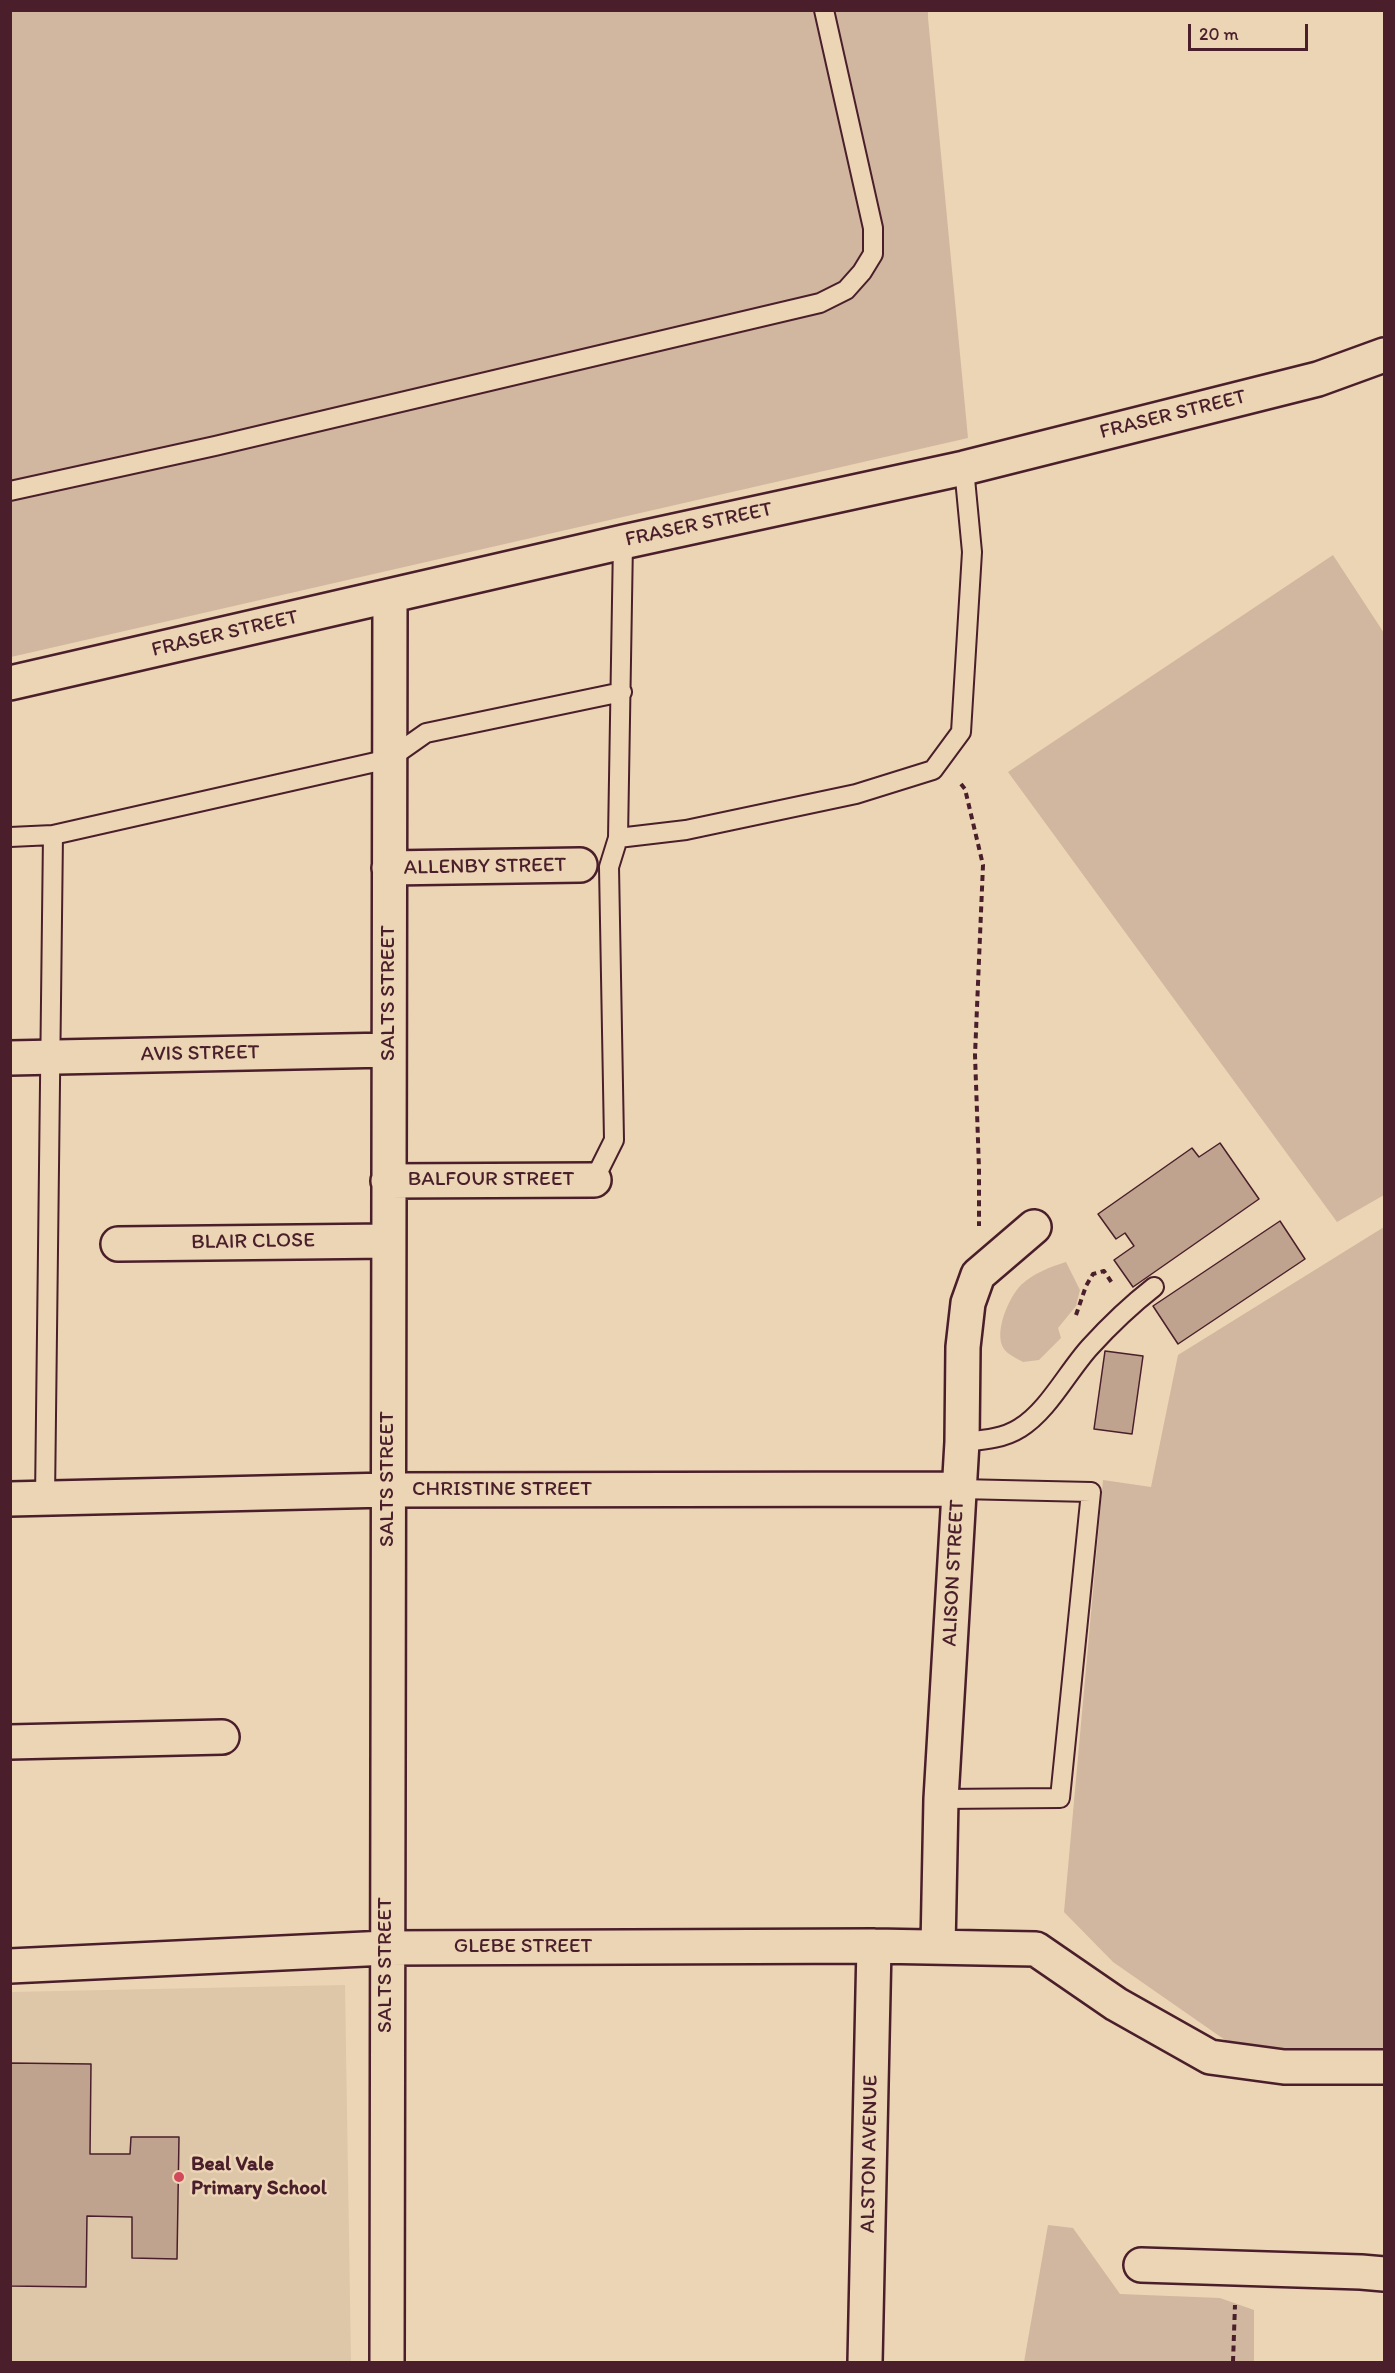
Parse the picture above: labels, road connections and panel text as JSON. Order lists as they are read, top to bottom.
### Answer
{
  "streets": {
    "street": [
      "FRASER STREET",
      "ALLENBY STREET",
      "SALTS STREET",
      "AVIS STREET",
      "BALFOUR STREET",
      "BLAIR CLOSE",
      "CHRISTINE STREET",
      "ALISON STREET",
      "GLEBE STREET",
      "ALSTON AVENUE"
    ]
  },
  "crossings": [
    ["FRASER STREET", "SALTS STREET"],
    ["ALLENBY STREET", "SALTS STREET"],
    ["SALTS STREET", "AVIS STREET"],
    ["SALTS STREET", "BALFOUR STREET"],
    ["SALTS STREET", "BLAIR CLOSE"],
    ["SALTS STREET", "CHRISTINE STREET"],
    ["SALTS STREET", "GLEBE STREET"],
    ["CHRISTINE STREET", "ALISON STREET"],
    ["ALISON STREET", "GLEBE STREET"],
    ["GLEBE STREET", "ALSTON AVENUE"]
  ],
  "places": ["Beal Vale Primary School"],
  "scale_bar": "20 m"
}
